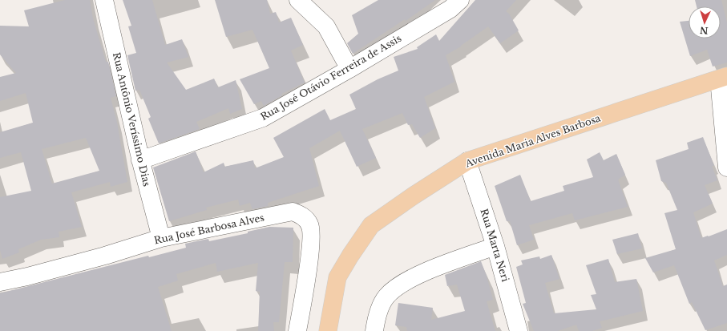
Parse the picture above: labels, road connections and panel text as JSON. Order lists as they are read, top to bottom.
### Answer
{
  "streets": {
    "highway": ["Avenida Maria Alves Barbosa"],
    "street": [
      "Rua José Otávio Ferreira de Assis",
      "Rua Antônio Veríssimo Dias",
      "Rua José Barbosa Alves",
      "Rua Marta Neri"
    ]
  },
  "crossings": [
    ["Rua José Otávio Ferreira de Assis", "Rua Antônio Veríssimo Dias"],
    ["Rua Antônio Veríssimo Dias", "Rua José Barbosa Alves"],
    ["Avenida Maria Alves Barbosa", "Rua Marta Neri"]
  ],
  "north": "bottom"
}
